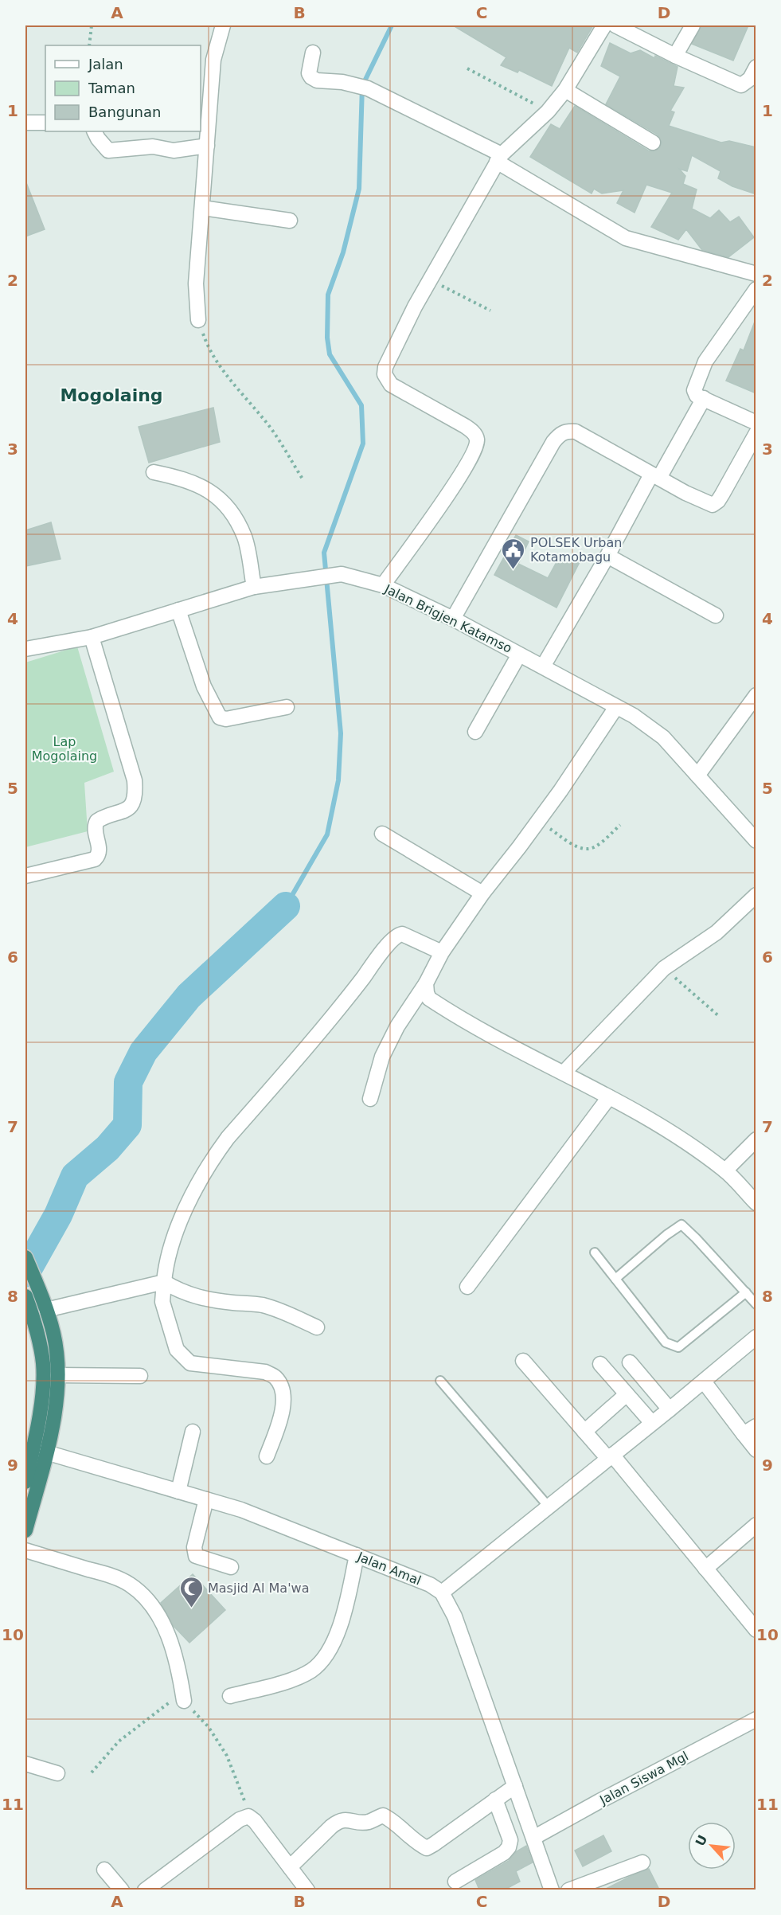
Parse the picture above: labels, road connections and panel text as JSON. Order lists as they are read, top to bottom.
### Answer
{
  "streets": {
    "street": ["Jalan Brigjen Katamso", "Jalan Amal", "Jalan Siswa Mgl"]
  },
  "districts": ["Mogolaing"],
  "parks": ["Lap Mogolaing"],
  "places": {
    "public building": ["POLSEK Urban Kotamobagu"],
    "mosque": ["Masjid Al Ma'wa"]
  },
  "legend": ["Jalan", "Taman", "Bangunan"],
  "north": "top left",
  "grid": {
    "columns": [
      "A",
      "B",
      "C",
      "D"
    ],
    "rows": [
      "1",
      "2",
      "3",
      "4",
      "5",
      "6",
      "7",
      "8",
      "9",
      "10",
      "11"
    ]
  }
}
